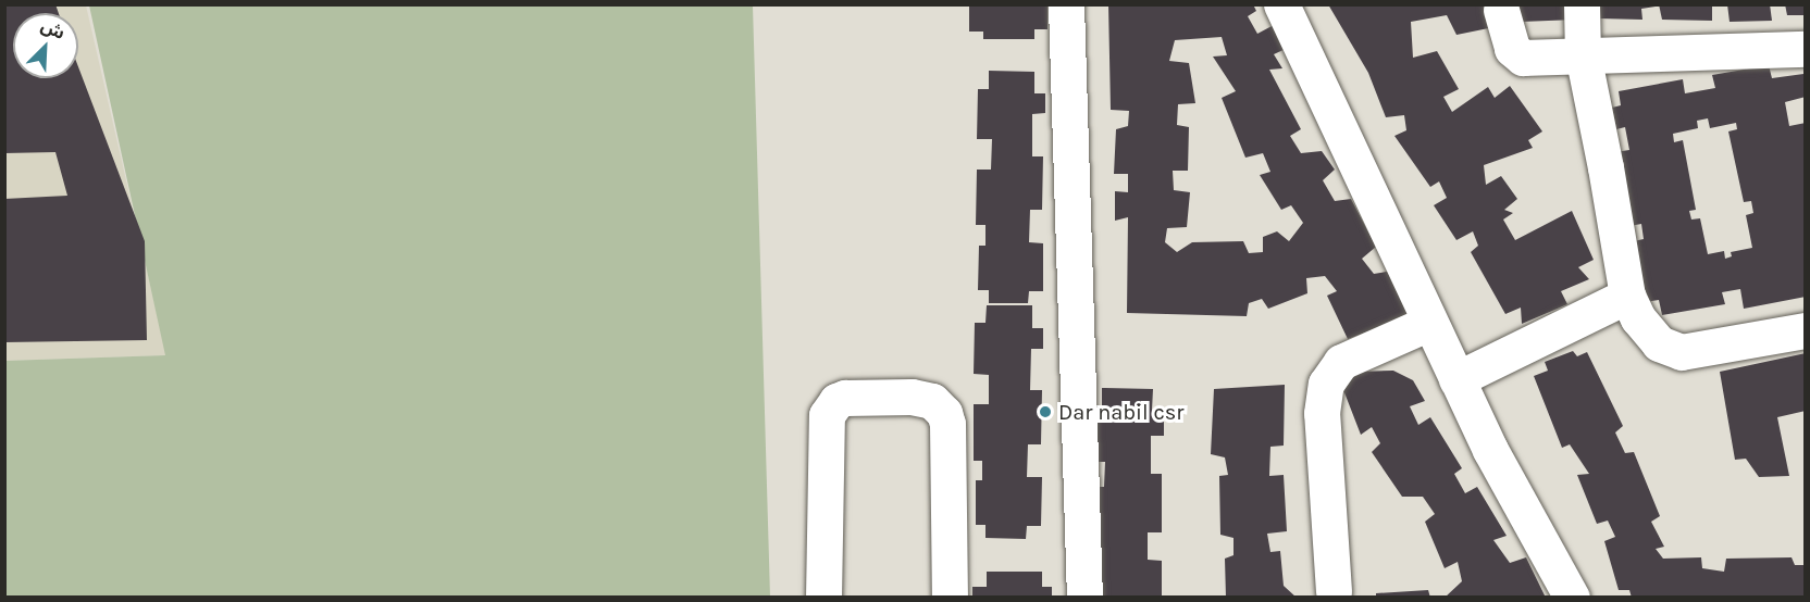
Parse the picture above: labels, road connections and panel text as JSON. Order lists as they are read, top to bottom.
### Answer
{
  "places": ["Dar nabil csr"],
  "north": "top right"
}
